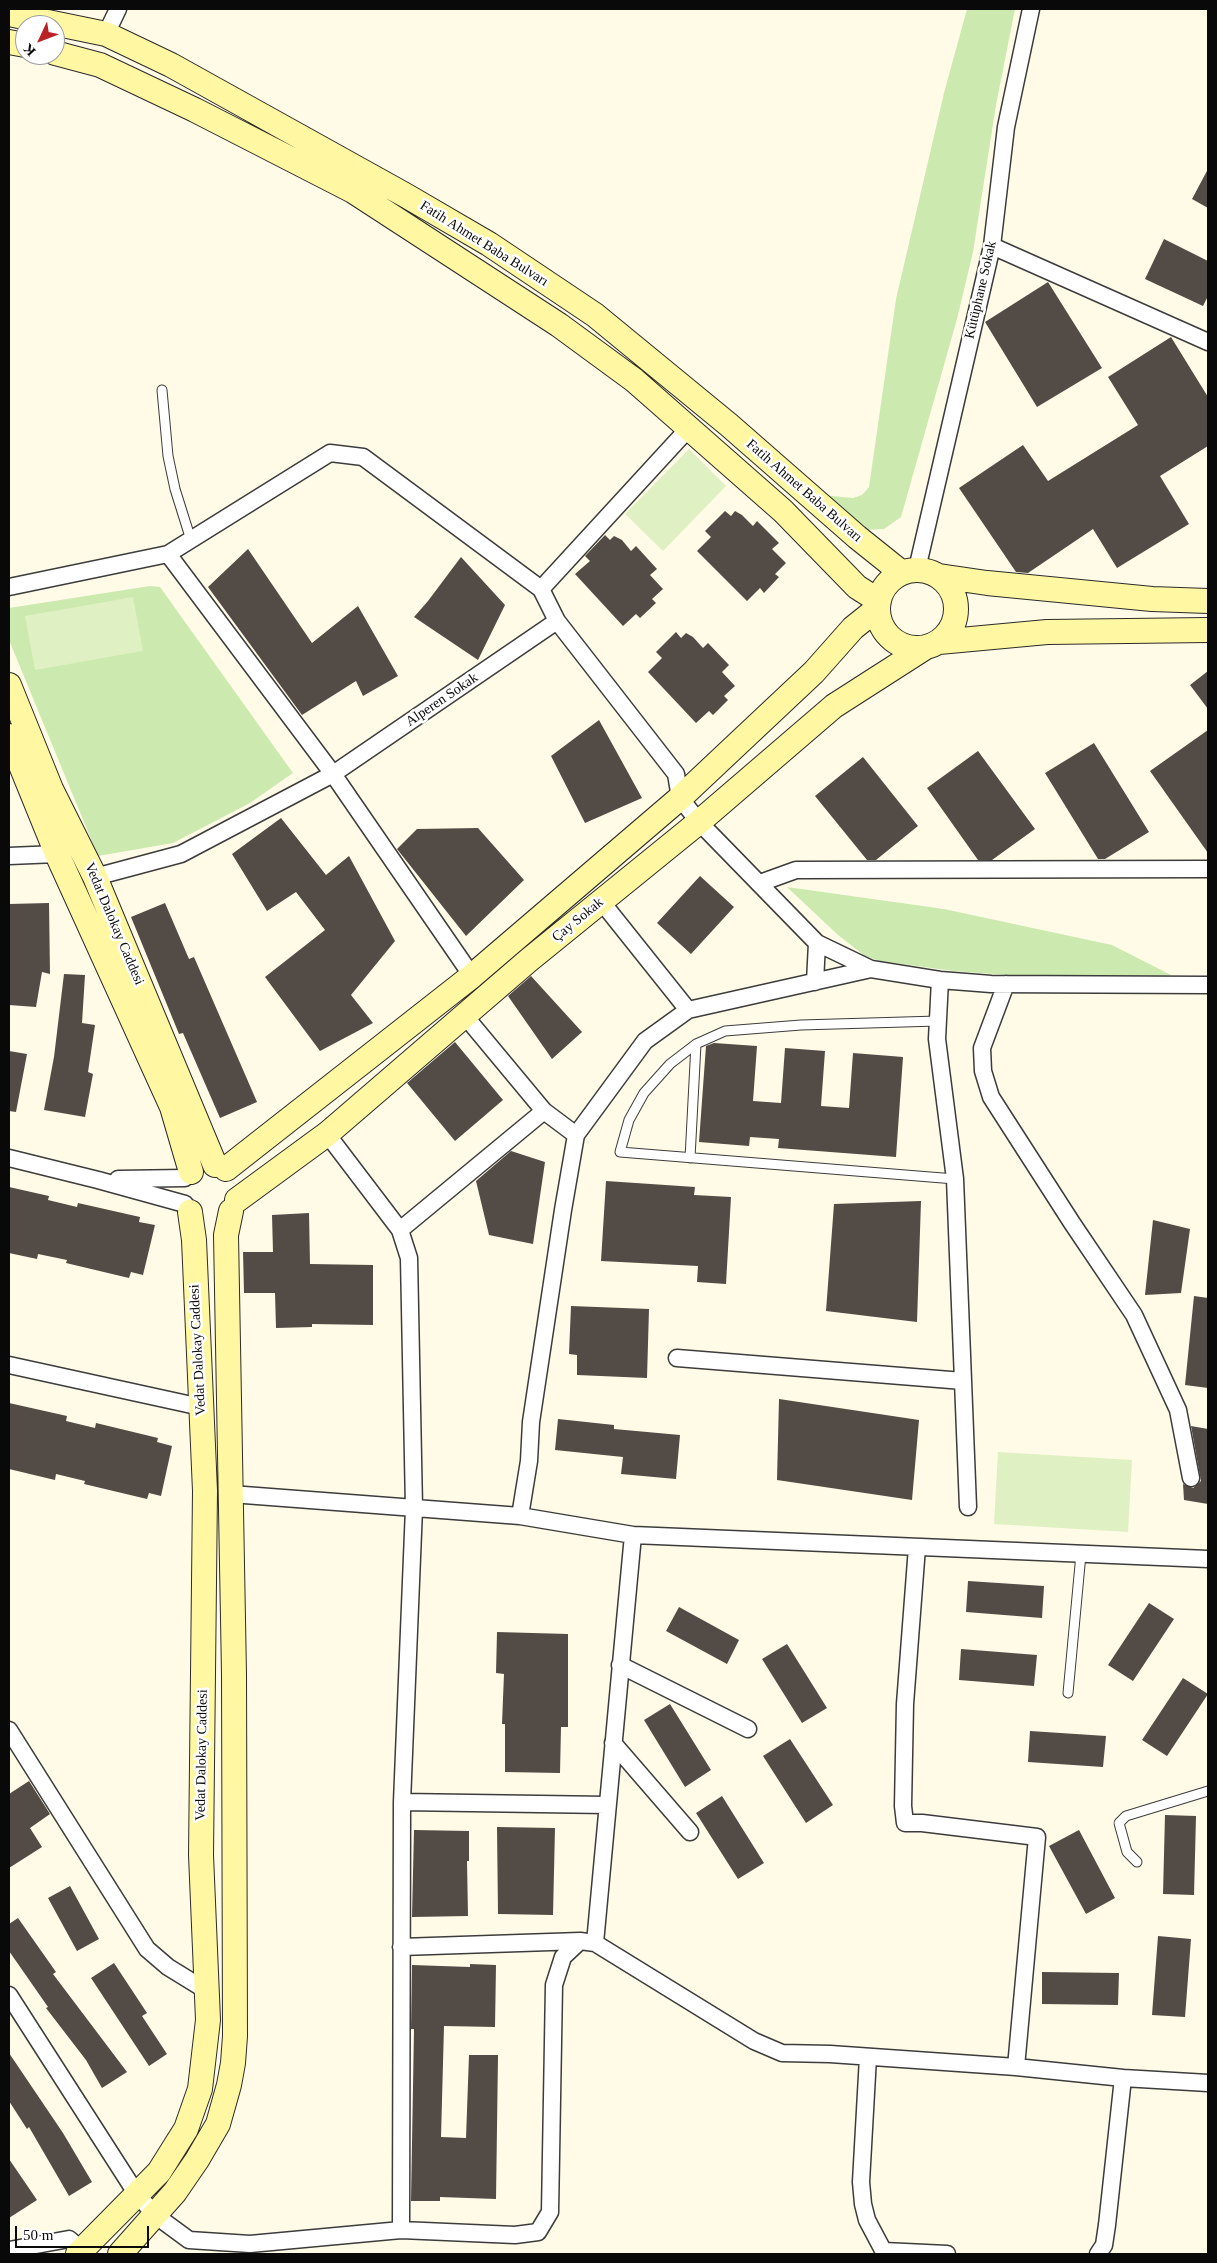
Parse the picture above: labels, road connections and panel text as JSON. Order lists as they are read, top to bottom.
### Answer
{
  "streets": {
    "main road": ["Fatih Ahmet Baba Bulvarı", "Çay Sokak", "Vedat Dalokay Caddesi"],
    "street": ["Kütüphane Sokak", "Alperen Sokak"]
  },
  "crossings": [
    ["Fatih Ahmet Baba Bulvarı", "Kütüphane Sokak"],
    ["Fatih Ahmet Baba Bulvarı", "Çay Sokak"],
    ["Kütüphane Sokak", "Çay Sokak"],
    ["Alperen Sokak", "Vedat Dalokay Caddesi"],
    ["Çay Sokak", "Vedat Dalokay Caddesi"]
  ],
  "scale_bar": "50 m",
  "north": "bottom left"
}
